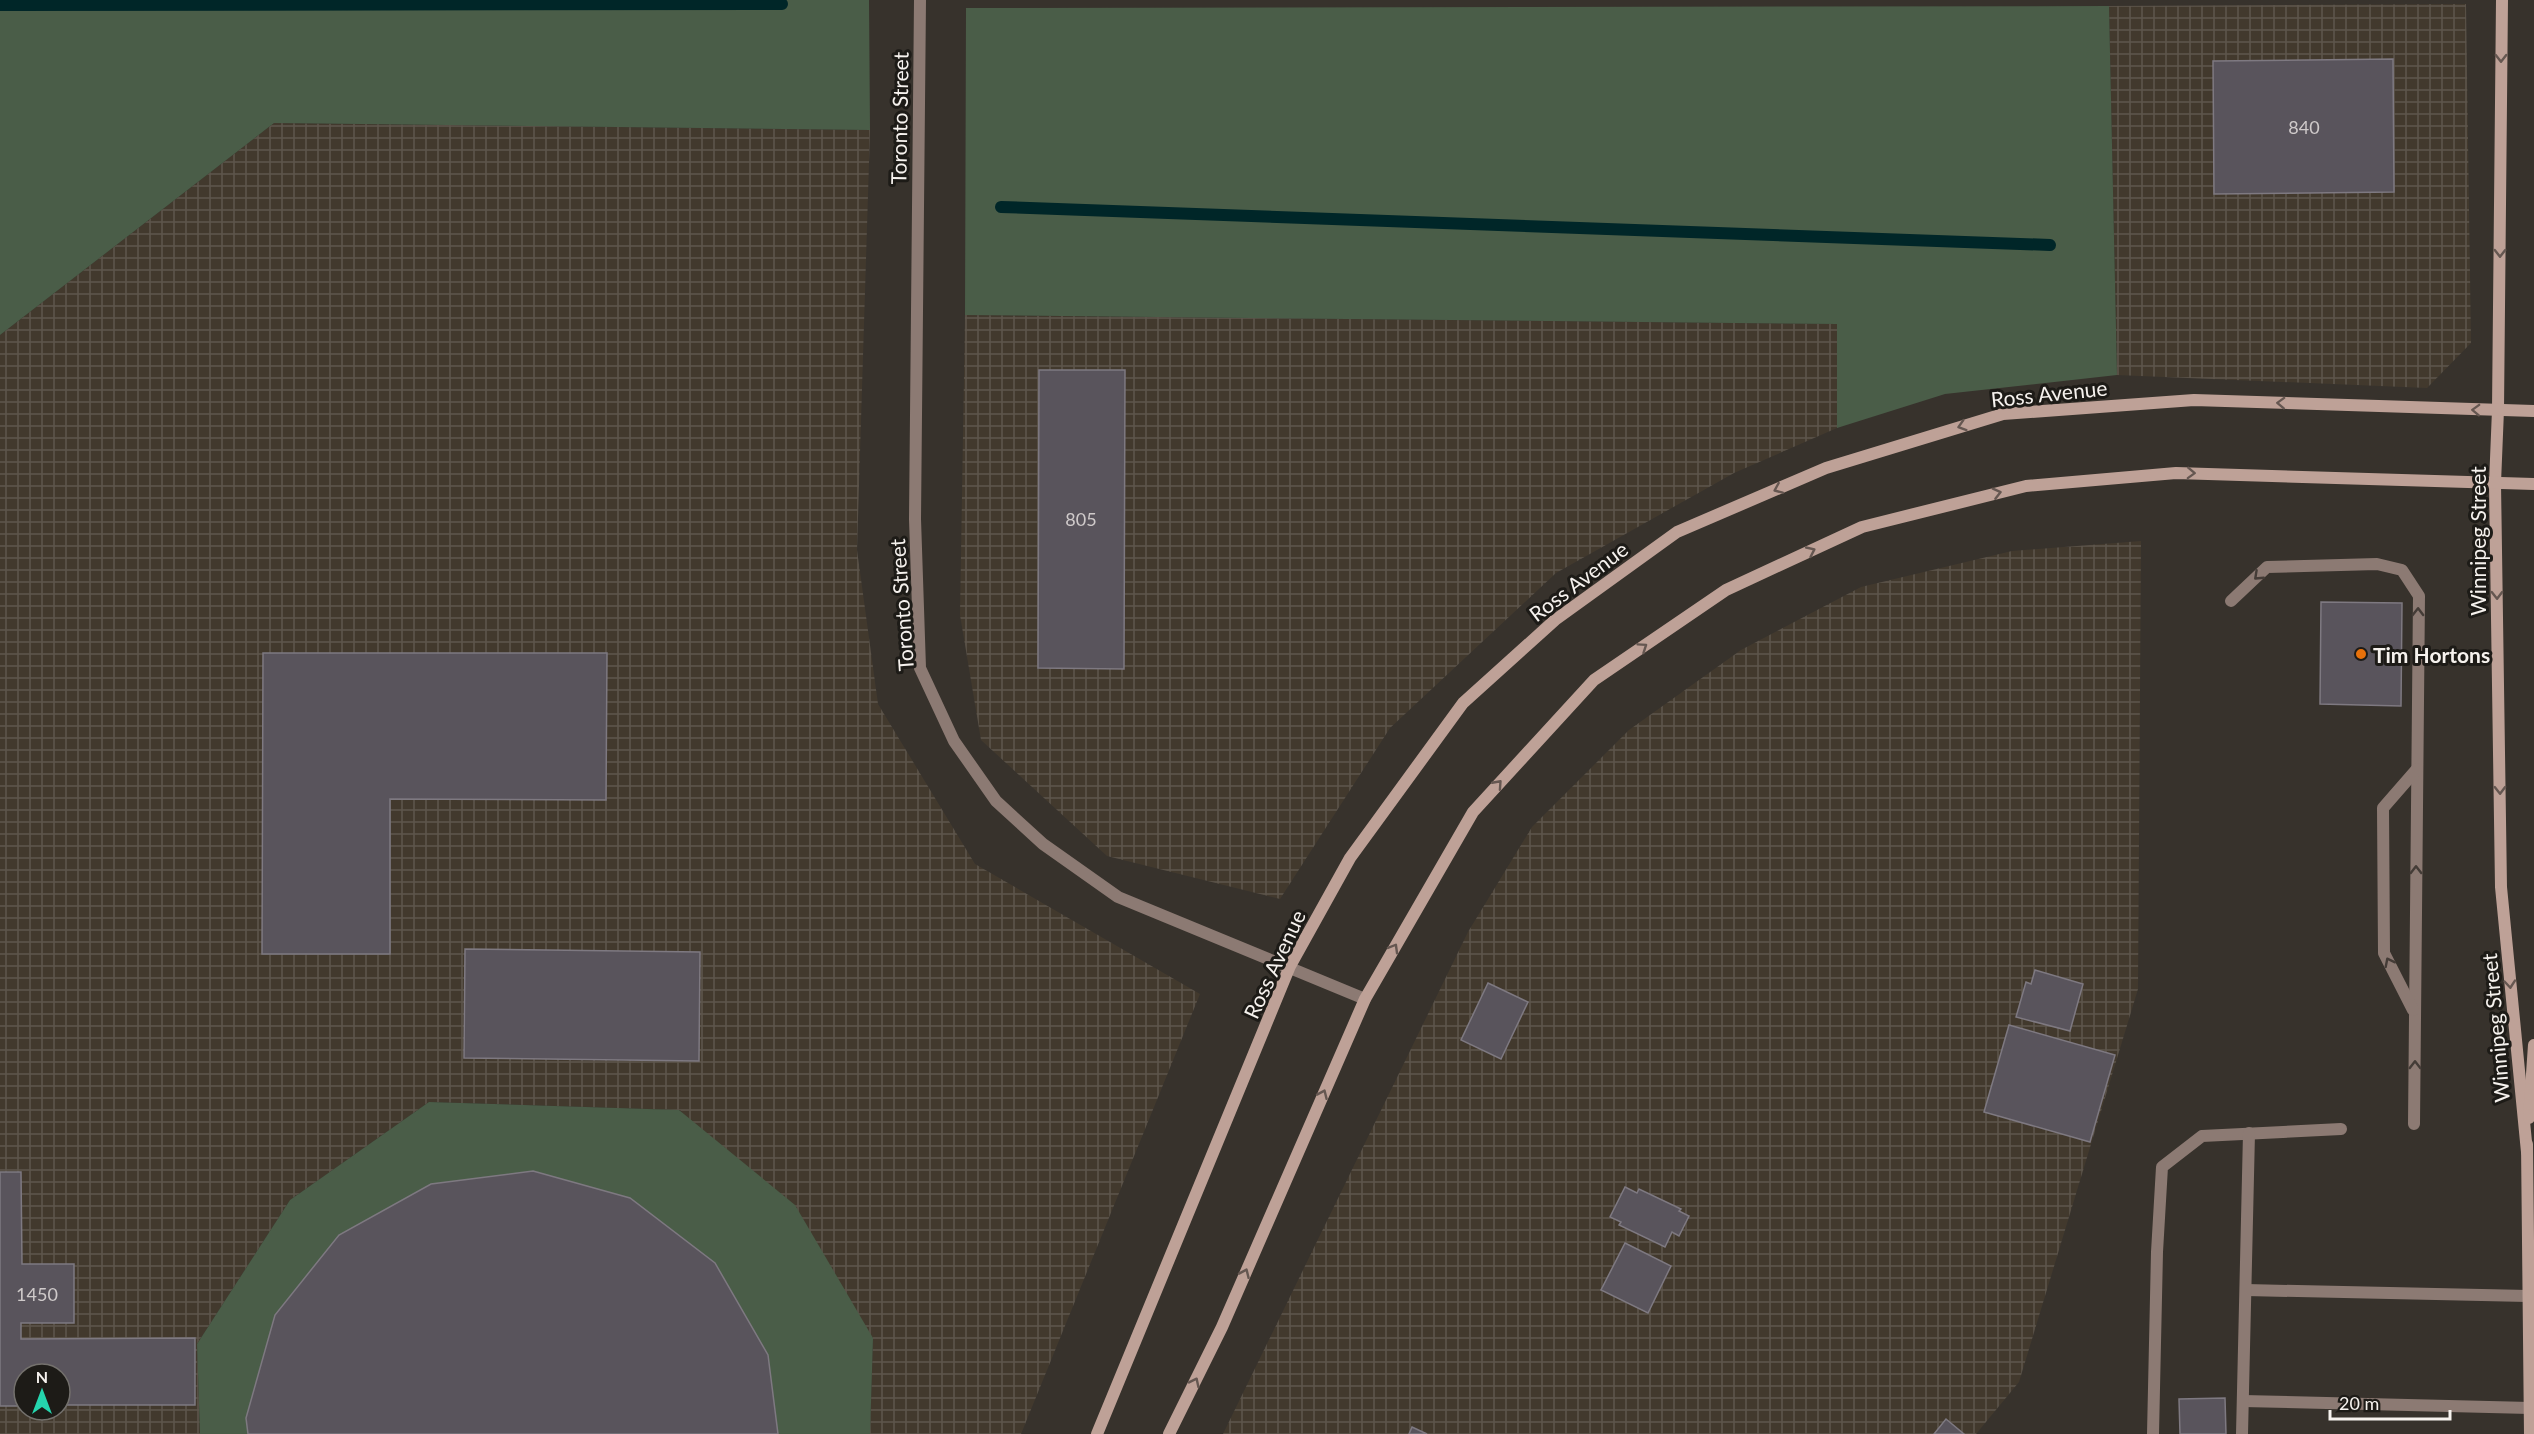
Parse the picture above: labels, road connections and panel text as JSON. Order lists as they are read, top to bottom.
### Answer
{
  "streets": {
    "main road": ["Ross Avenue", "Winnipeg Street"],
    "street": ["Toronto Street"]
  },
  "crossings": [
    ["Toronto Street", "Ross Avenue"],
    ["Ross Avenue", "Winnipeg Street"]
  ],
  "one_way": ["Winnipeg Street"],
  "places": ["Tim Hortons"],
  "house_numbers": ["840", "805", "1450"],
  "scale_bar": "20 m",
  "north": "top"
}
